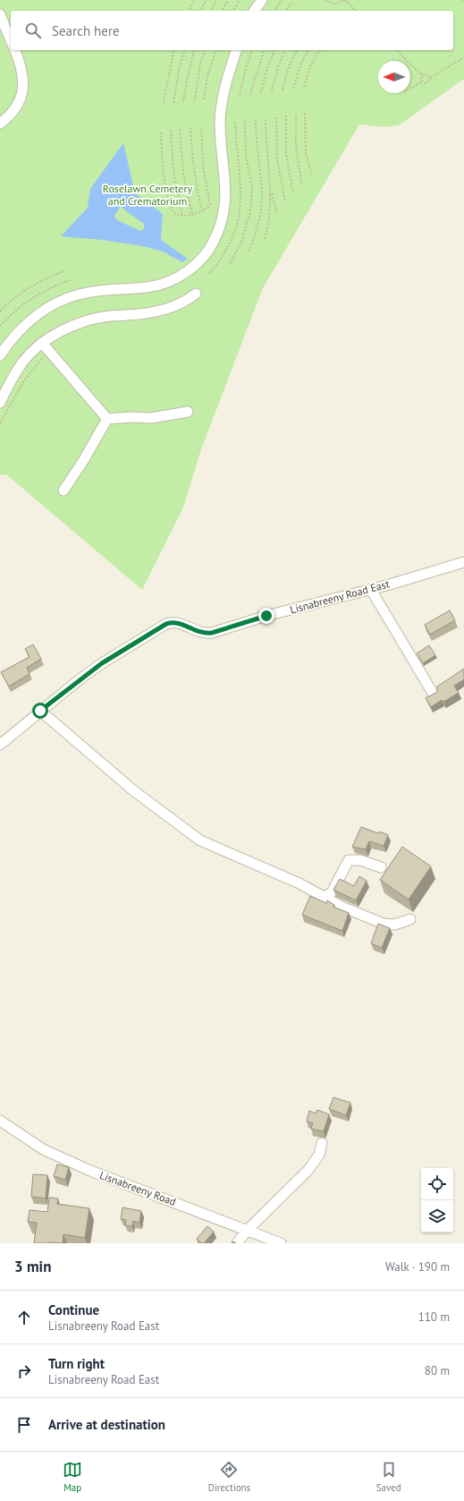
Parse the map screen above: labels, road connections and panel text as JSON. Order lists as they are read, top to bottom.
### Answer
{
  "streets": {
    "street": ["Lisnabreeny Road East", "Lisnabreeny Road"]
  },
  "parks": ["Roselawn Cemetery and Crematorium"],
  "north": "left",
  "page": {
    "search": "Search here",
    "heading": ["3 min", "Walk · 190 m"],
    "list": [
      ["Continue", "Lisnabreeny Road East", "110 m"],
      ["Turn right", "Lisnabreeny Road East", "80 m"],
      "Arrive at destination"
    ],
    "nav": ["Map", "Directions", "Saved"]
  }
}
